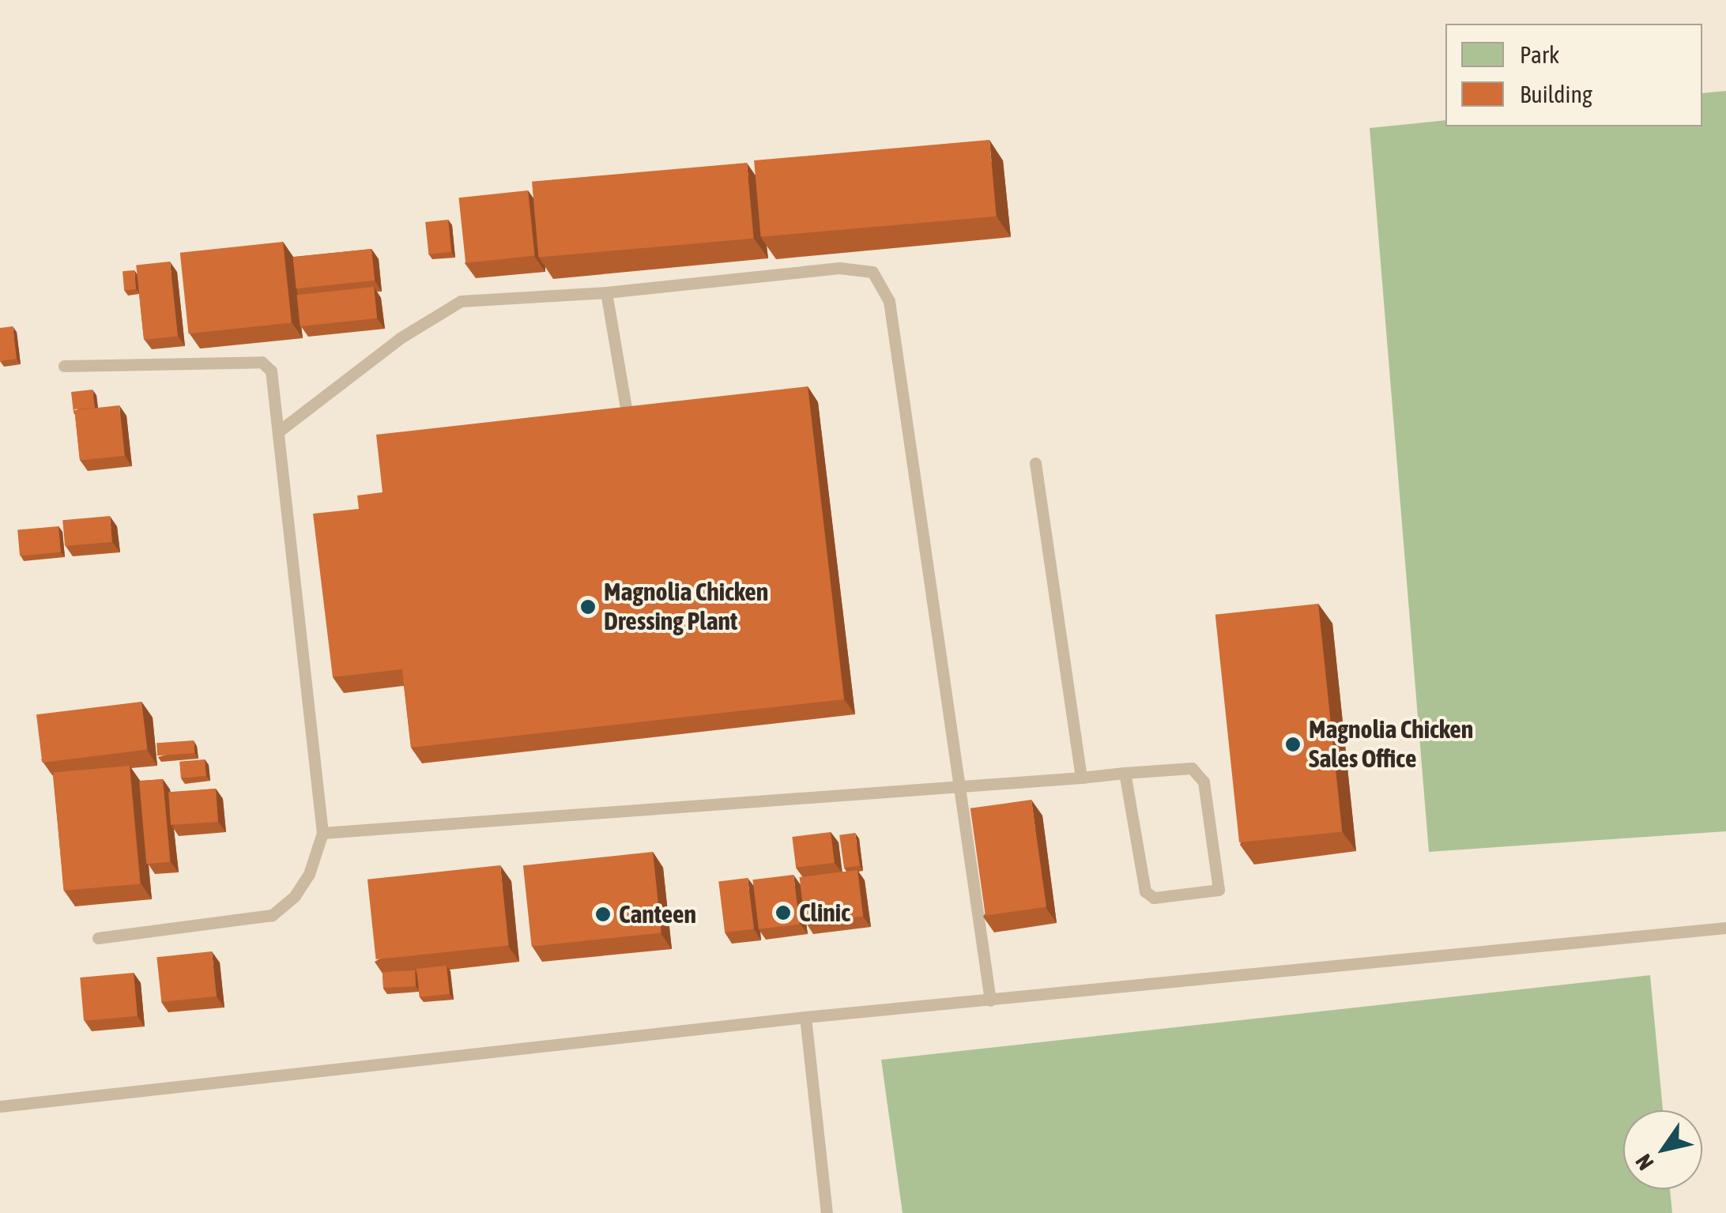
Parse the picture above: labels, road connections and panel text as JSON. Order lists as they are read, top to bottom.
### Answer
{
  "places": [
    "Magnolia Chicken Dressing Plant",
    "Magnolia Chicken Sales Office",
    "Clinic",
    "Canteen"
  ],
  "legend": ["Park", "Building"],
  "north": "bottom left"
}
